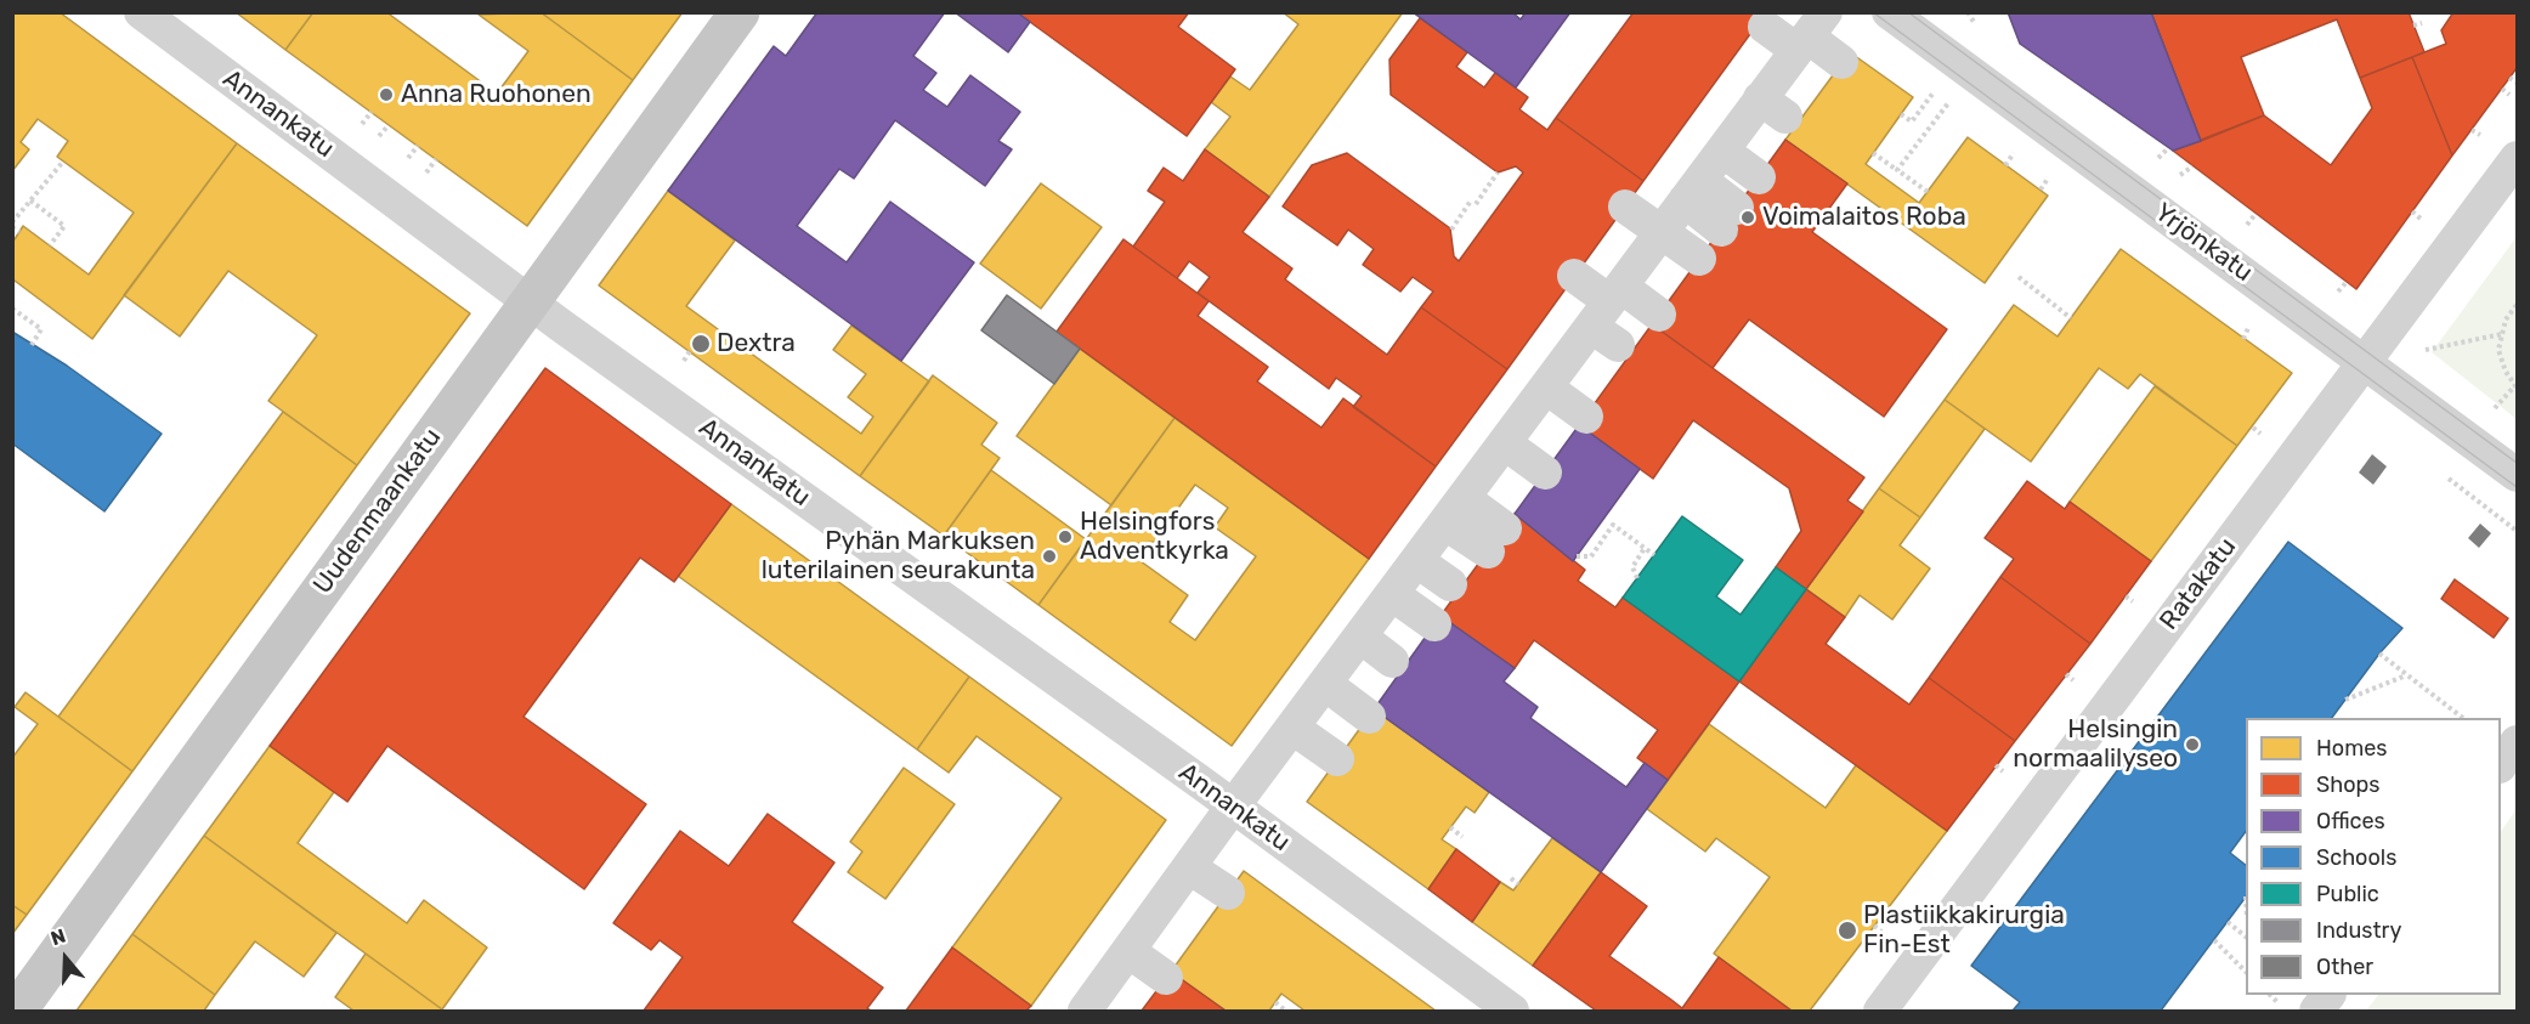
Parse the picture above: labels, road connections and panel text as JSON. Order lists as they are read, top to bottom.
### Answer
{
  "streets": {
    "main road": ["Uudenmaankatu"],
    "street": ["Annankatu", "Yrjönkatu", "Ratakatu"]
  },
  "crossings": [
    ["Annankatu", "Uudenmaankatu"],
    ["Yrjönkatu", "Ratakatu"]
  ],
  "places": [
    "Anna Ruohonen",
    "Voimalaitos Roba",
    "Dextra",
    "Helsingfors Adventkyrka",
    "Pyhän Markuksen luterilainen seurakunta",
    "Helsingin normaalilyseo",
    "Plastiikkakirurgia Fin-Est"
  ],
  "legend": [
    "Homes",
    "Shops",
    "Offices",
    "Schools",
    "Public",
    "Industry",
    "Other"
  ],
  "north": "top"
}
